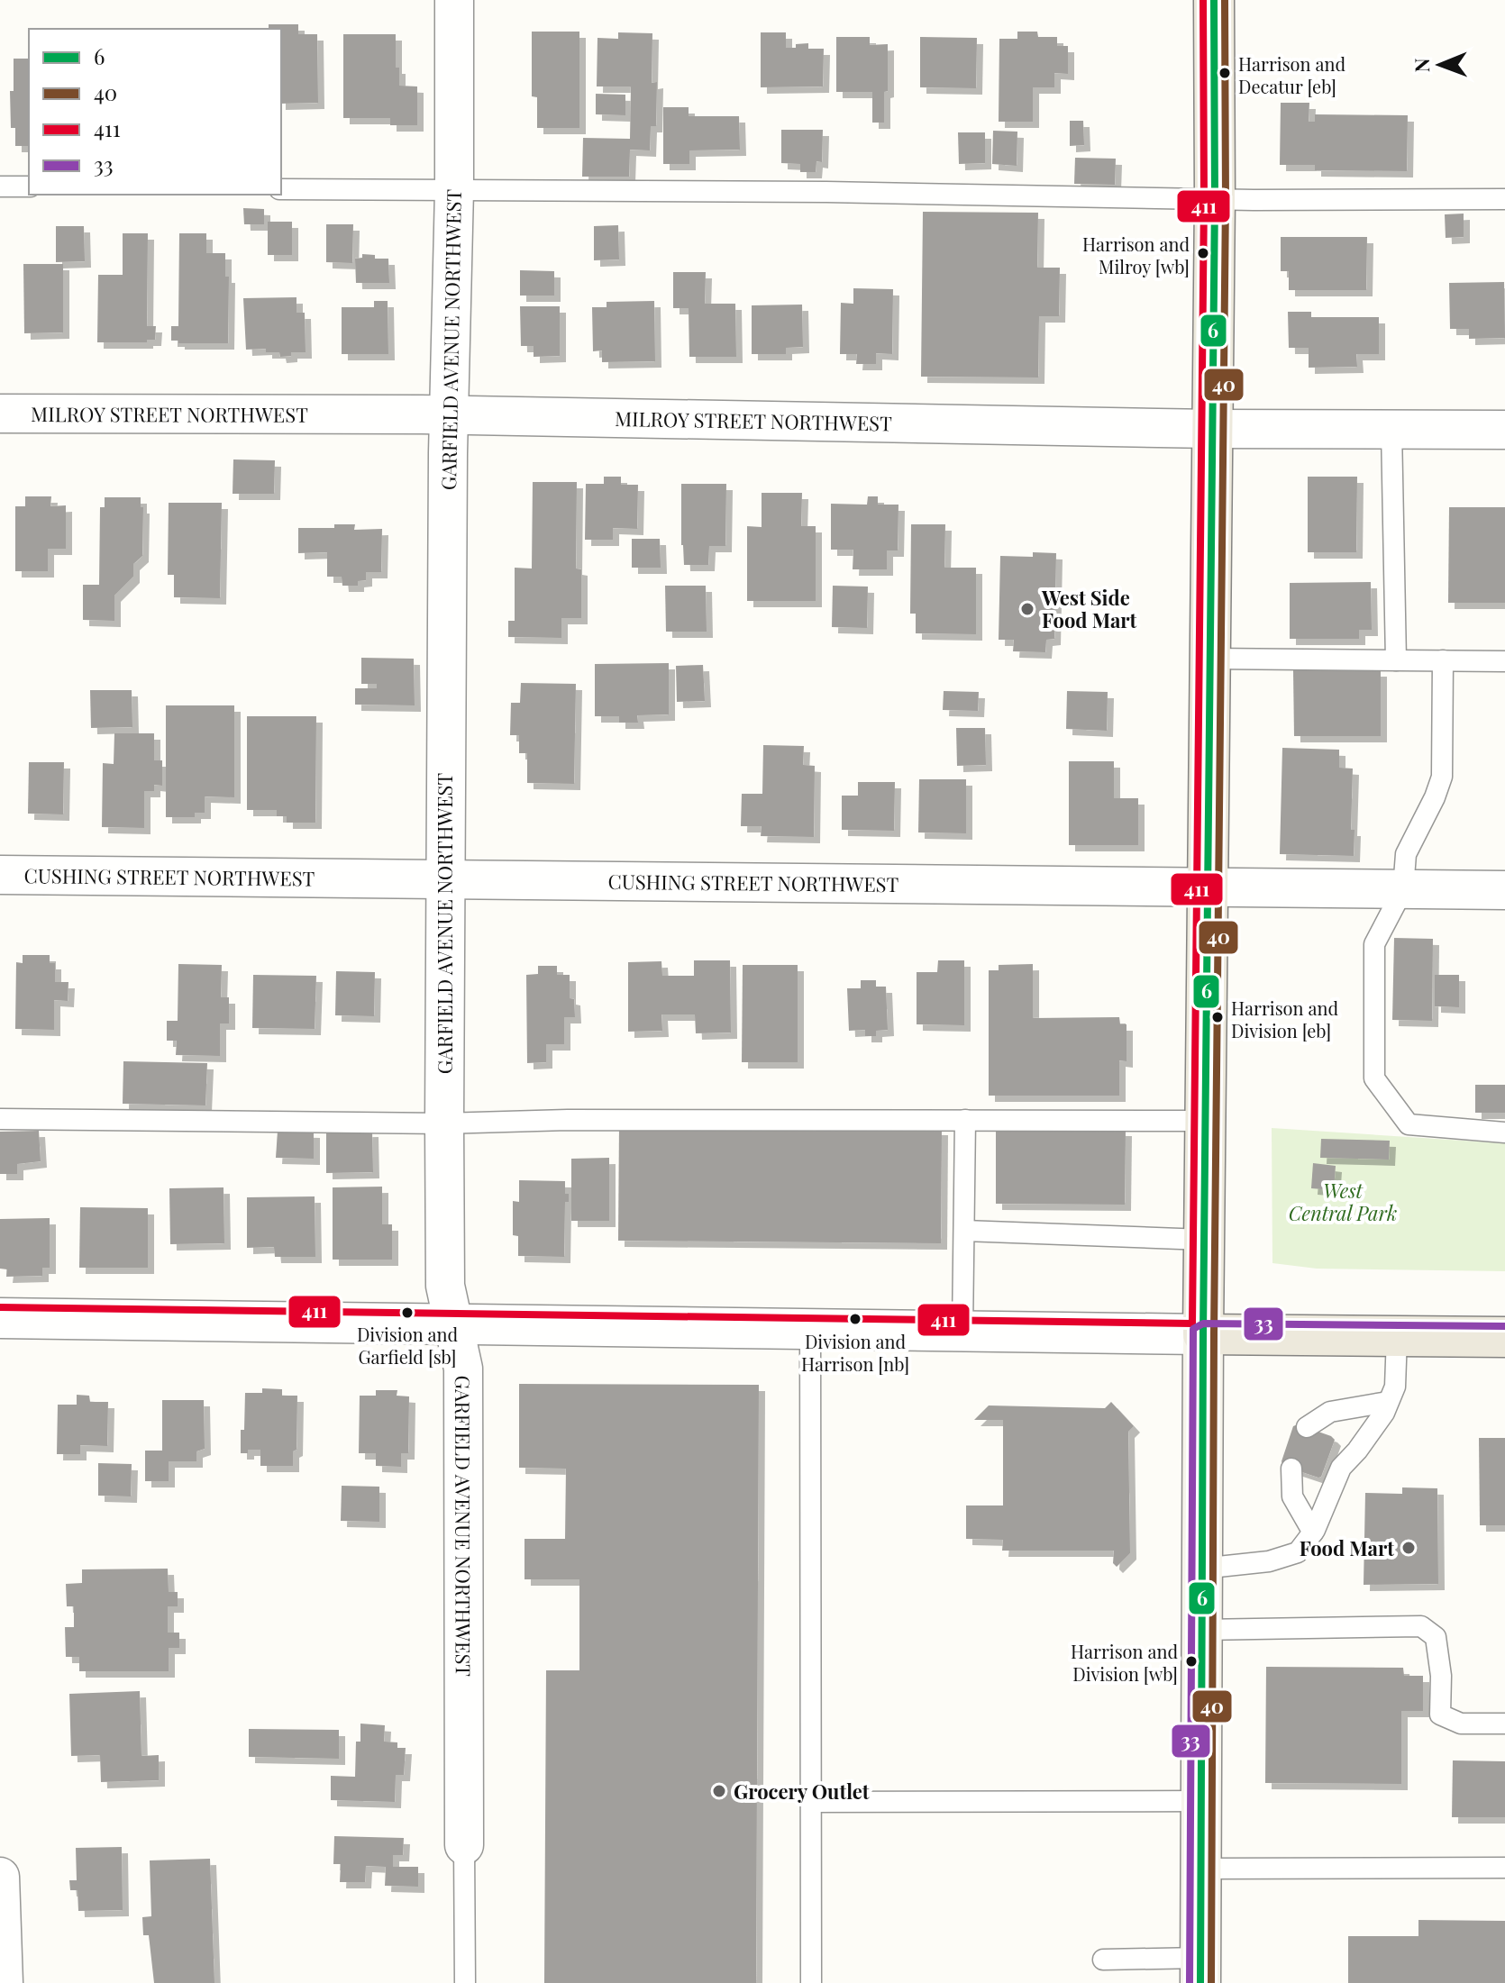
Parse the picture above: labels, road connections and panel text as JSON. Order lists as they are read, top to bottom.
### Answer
{
  "streets": {
    "street": ["GARFIELD AVENUE NORTHWEST", "MILROY STREET NORTHWEST", "CUSHING STREET NORTHWEST"]
  },
  "crossings": [
    ["GARFIELD AVENUE NORTHWEST", "MILROY STREET NORTHWEST"],
    ["GARFIELD AVENUE NORTHWEST", "CUSHING STREET NORTHWEST"]
  ],
  "parks": ["West Central Park"],
  "places": [
    "Harrison and Decatur [eb]",
    "Harrison and Milroy [wb]",
    "West Side Food Mart",
    "Harrison and Division [eb]",
    "Division and Garfield [sb]",
    "Division and Harrison [nb]",
    "Food Mart",
    "Harrison and Division [wb]",
    "Grocery Outlet"
  ],
  "lines": [
    "transit line 6",
    "transit line 40",
    "transit line 411",
    "transit line 33"
  ],
  "legend": [
    "6",
    "40",
    "411",
    "33"
  ],
  "north": "left"
}
